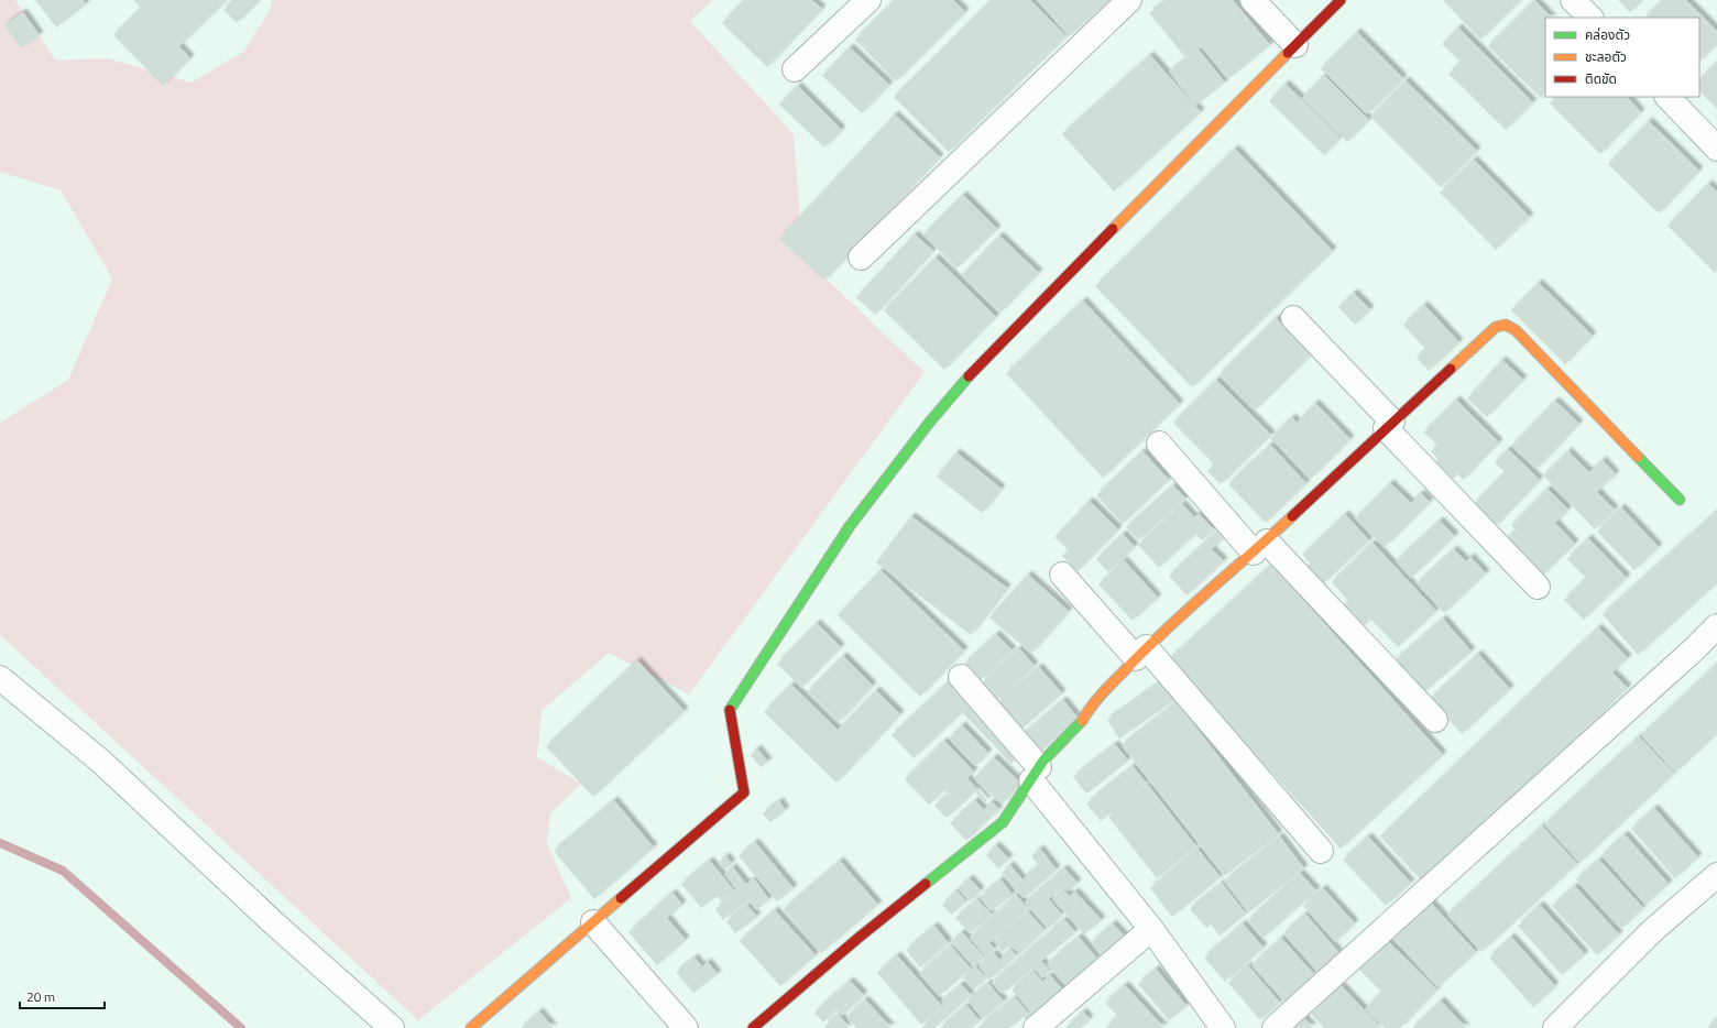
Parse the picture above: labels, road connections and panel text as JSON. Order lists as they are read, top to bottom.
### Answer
{
  "legend": ["คล่องตัว", "ชะลอตัว", "ติดขัด"],
  "scale_bar": "20 m"
}
